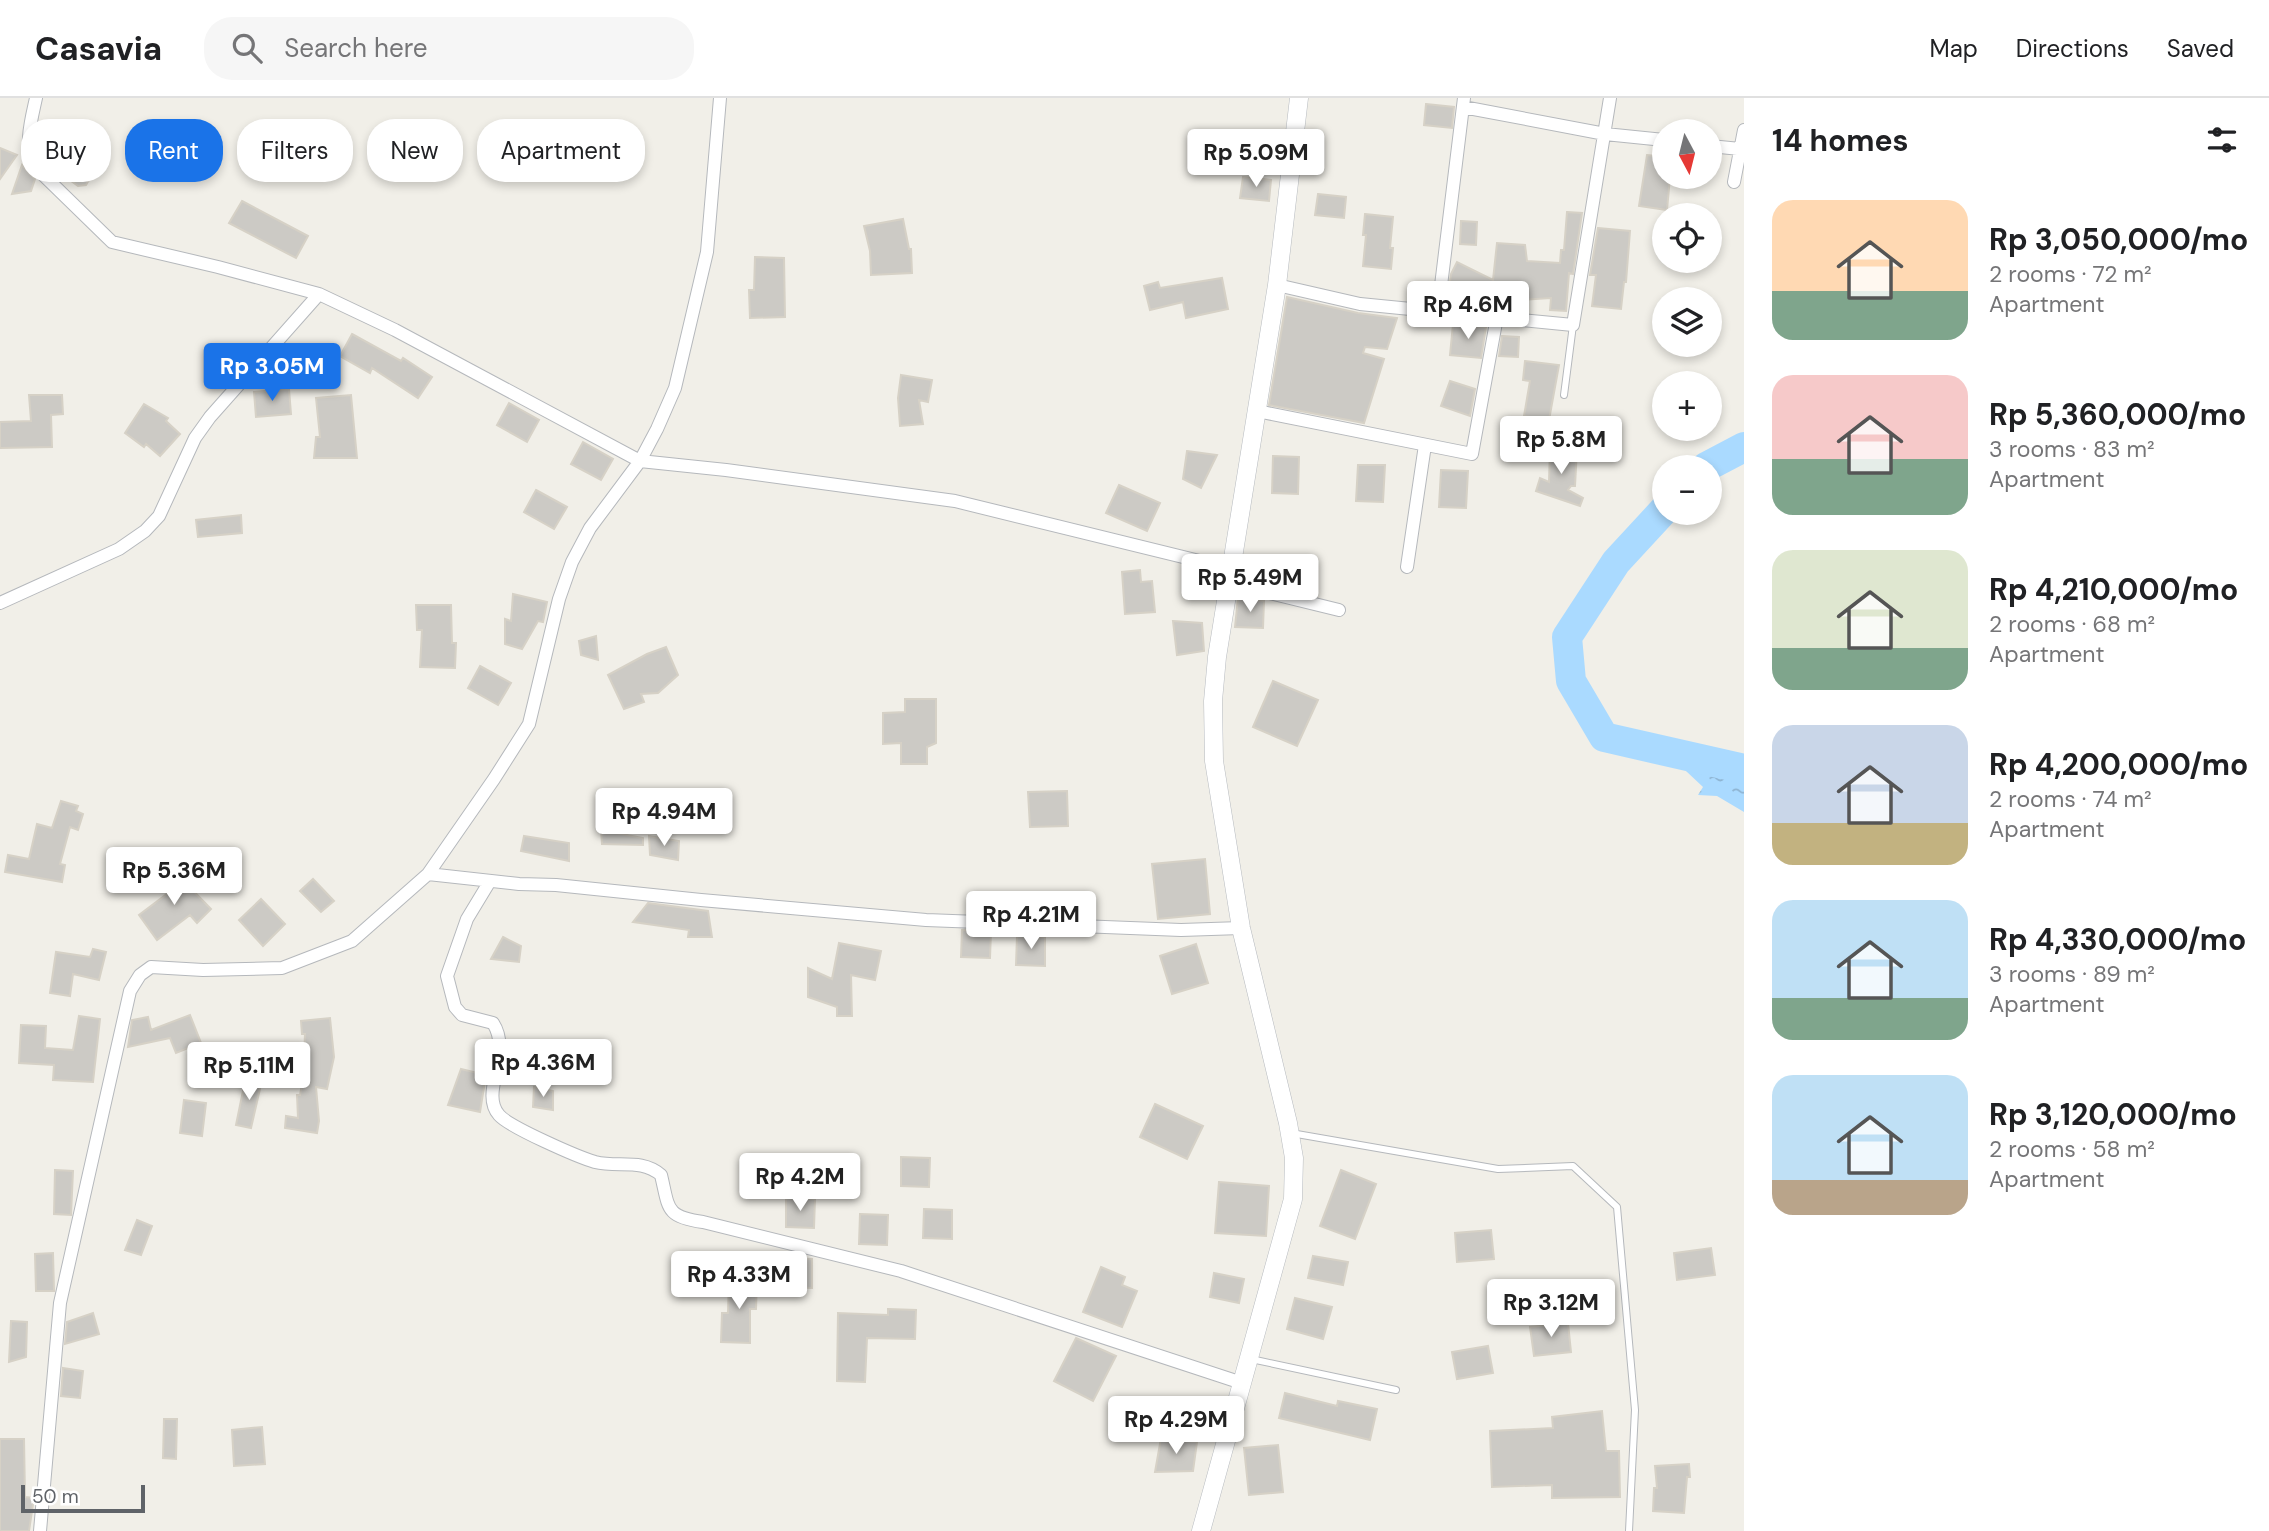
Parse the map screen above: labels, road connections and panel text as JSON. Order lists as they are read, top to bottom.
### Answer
{
  "scale_bar": "50 m",
  "north": "bottom",
  "page": {
    "header": "Casavia",
    "search": "Search here",
    "nav": ["Map", "Directions", "Saved"],
    "heading": "14 homes",
    "map_buttons": ["+", "−"],
    "chip": [
      "Buy",
      "Rent",
      "Filters",
      "New",
      "Apartment"
    ],
    "price": [
      "Rp 5.09M",
      "Rp 4.6M",
      "Rp 3.05M",
      "Rp 5.8M",
      "Rp 5.49M",
      "Rp 4.94M",
      "Rp 5.36M",
      "Rp 4.21M",
      "Rp 4.36M",
      "Rp 5.11M",
      "Rp 4.2M",
      "Rp 4.33M",
      "Rp 3.12M",
      "Rp 4.29M"
    ],
    "list": [
      {
        "name": "Rp 3,050,000/mo",
        "note": "2 rooms · 72 m² · Apartment"
      },
      {
        "name": "Rp 5,360,000/mo",
        "note": "3 rooms · 83 m² · Apartment"
      },
      {
        "name": "Rp 4,210,000/mo",
        "note": "2 rooms · 68 m² · Apartment"
      },
      {
        "name": "Rp 4,200,000/mo",
        "note": "2 rooms · 74 m² · Apartment"
      },
      {
        "name": "Rp 4,330,000/mo",
        "note": "3 rooms · 89 m² · Apartment"
      },
      {
        "name": "Rp 3,120,000/mo",
        "note": "2 rooms · 58 m² · Apartment"
      }
    ],
    "scale": "50 m"
  }
}
